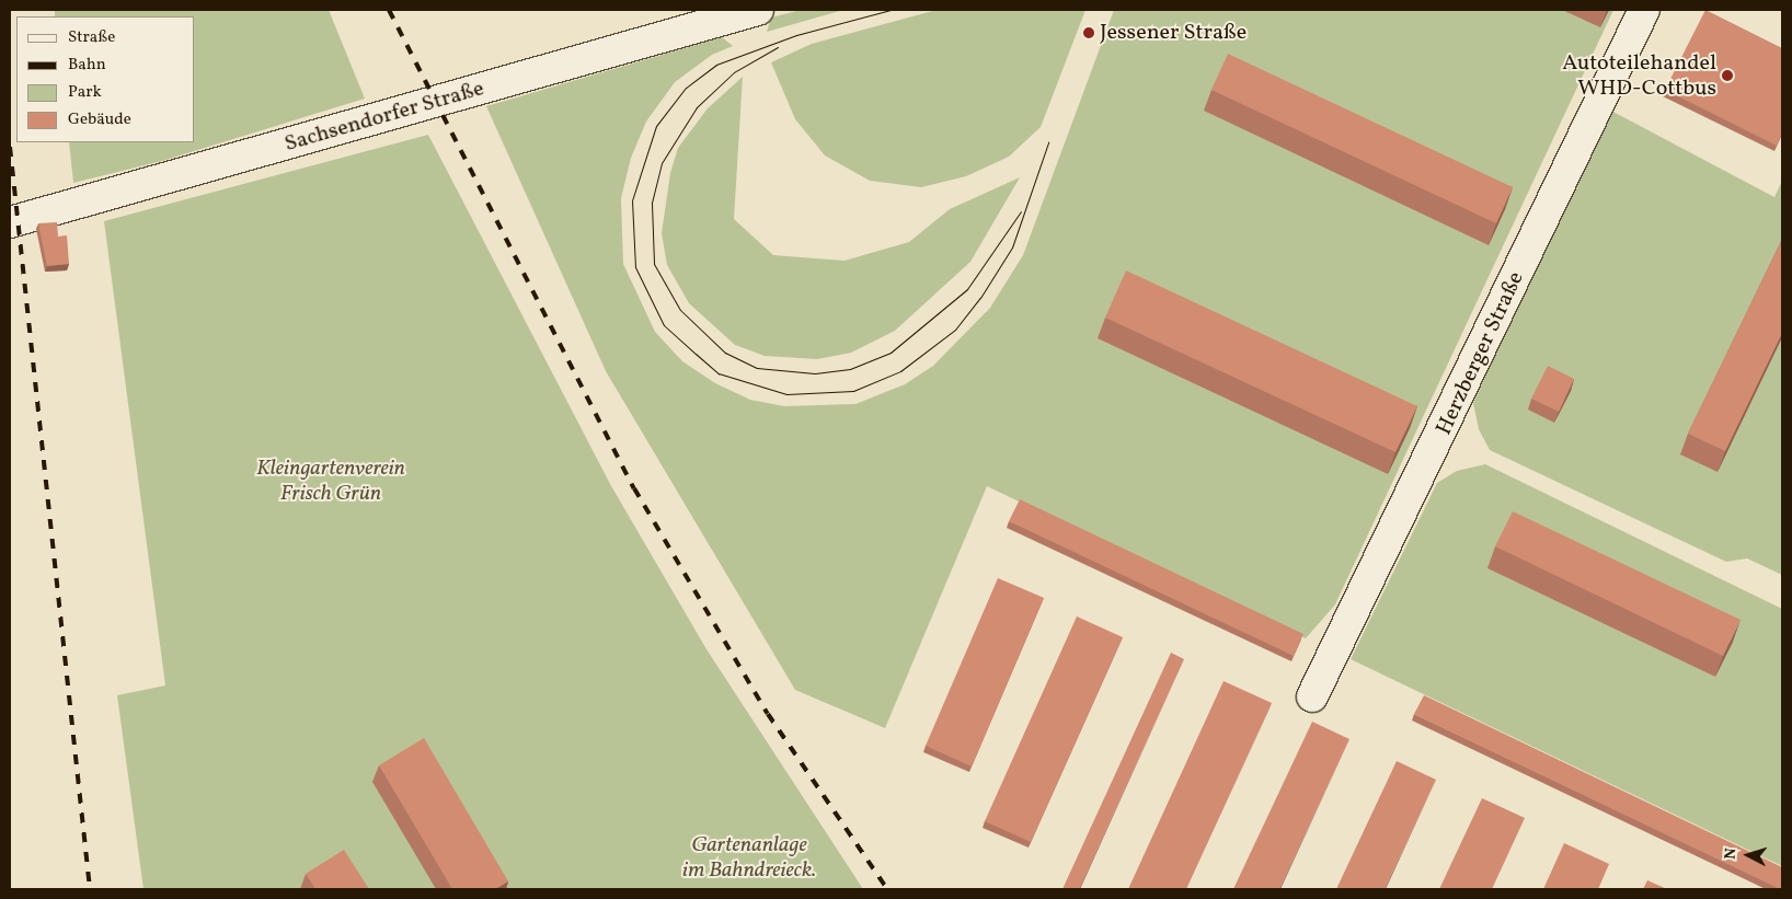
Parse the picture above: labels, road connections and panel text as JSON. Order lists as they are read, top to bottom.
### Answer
{
  "streets": {
    "street": ["Sachsendorfer Straße", "Herzberger Straße"]
  },
  "parks": ["Kleingartenverein Frisch Grün", "Gartenanlage im Bahndreieck."],
  "places": ["Jessener Straße", "Autoteilehandel WHD-Cottbus"],
  "legend": [
    "Straße",
    "Bahn",
    "Park",
    "Gebäude"
  ],
  "north": "left"
}
